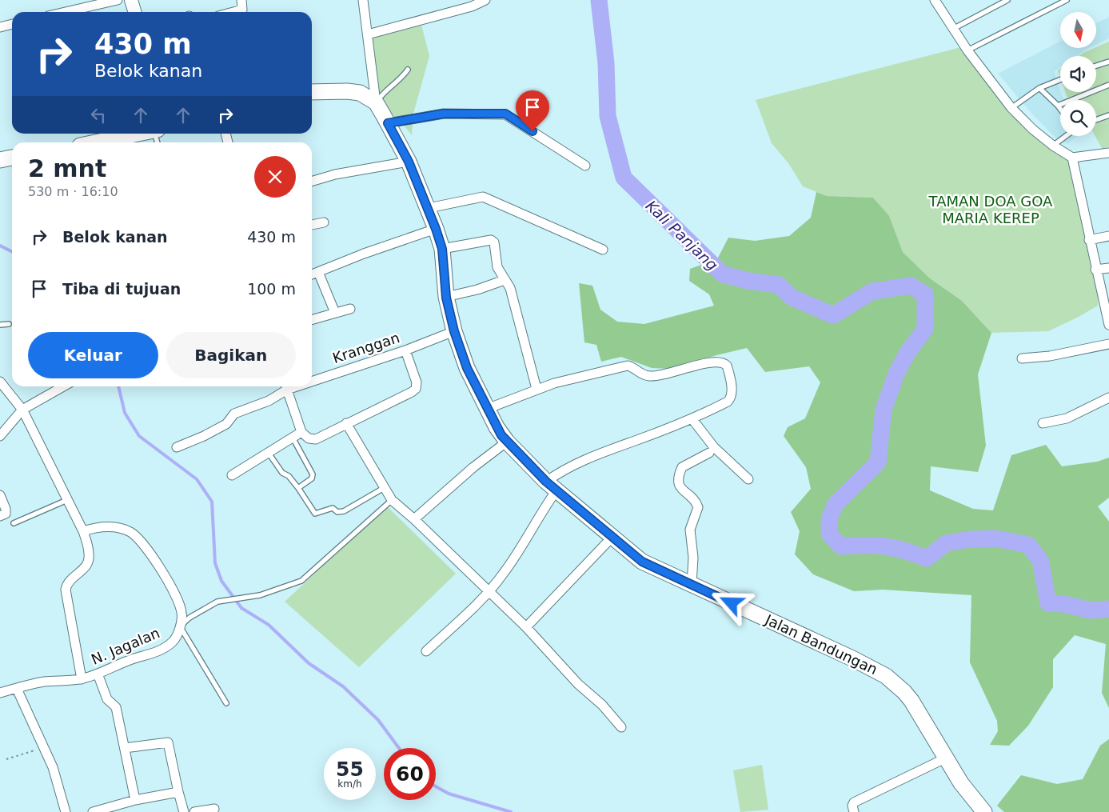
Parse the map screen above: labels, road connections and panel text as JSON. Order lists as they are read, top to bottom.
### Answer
{
  "streets": {
    "main road": ["Jalan Bandungan"],
    "street": ["Kranggan", "N. Jagalan"]
  },
  "crossings": [
    ["Kranggan", "Jalan Bandungan"]
  ],
  "water": ["Kali Panjang"],
  "parks": ["TAMAN DOA GOA MARIA KEREP"],
  "north": "bottom",
  "page": {
    "turn": ["430 m", "Belok kanan"],
    "heading": ["2 mnt", "530 m · 16:10"],
    "list": [
      {
        "name": "Belok kanan",
        "value": "430 m"
      },
      {
        "name": "Tiba di tujuan",
        "value": "100 m"
      }
    ],
    "buttons": ["Keluar", "Bagikan"],
    "speed": "55 km/h",
    "limit": "60"
  }
}
